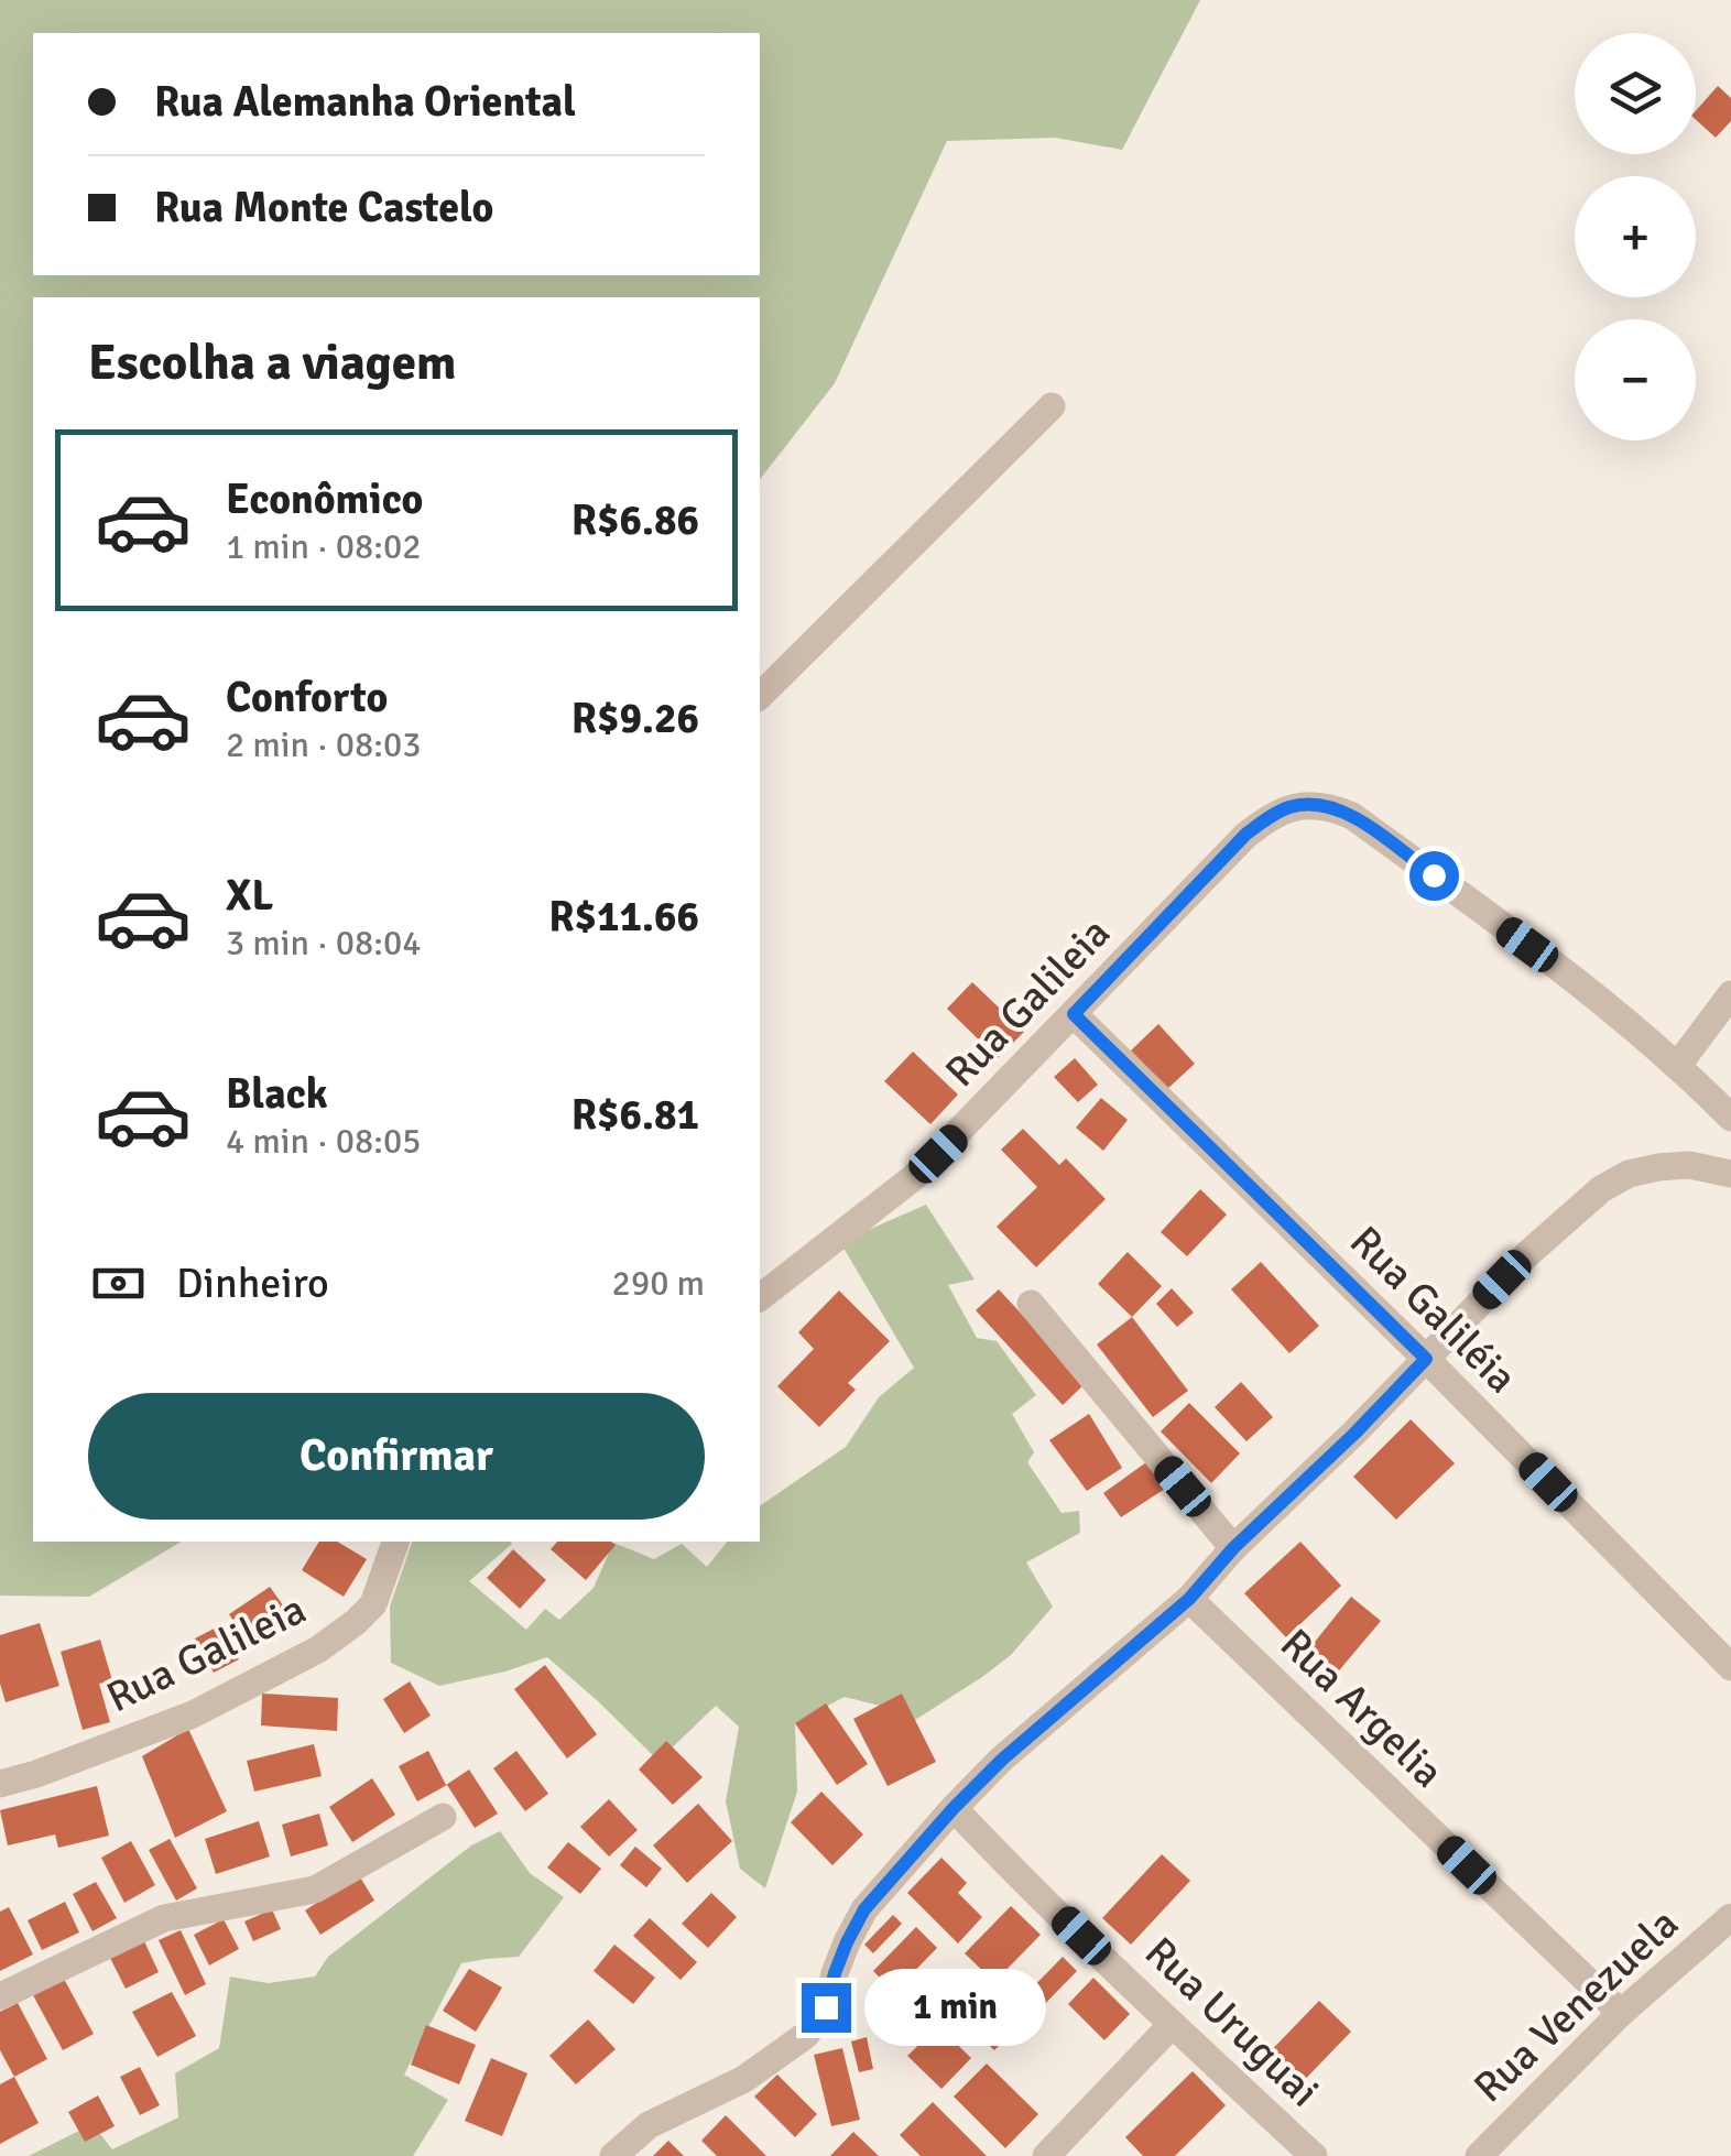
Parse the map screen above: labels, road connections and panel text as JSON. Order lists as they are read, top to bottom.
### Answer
{
  "streets": {
    "street": [
      "Rua Galileia",
      "Rua Galiléia",
      "Rua Argelia",
      "Rua Venezuela",
      "Rua Uruguai"
    ]
  },
  "crossings": [
    ["Rua Galileia", "Rua Galiléia"],
    ["Rua Argelia", "Rua Venezuela"]
  ],
  "page": {
    "map_buttons": ["+", "−"],
    "banner": ["Rua Alemanha Oriental", "Rua Monte Castelo"],
    "heading": "Escolha a viagem",
    "list": [
      {
        "name": "Econômico",
        "note": "1 min · 08:02",
        "value": "R$6.86"
      },
      {
        "name": "Conforto",
        "note": "2 min · 08:03",
        "value": "R$9.26"
      },
      {
        "name": "XL",
        "note": "3 min · 08:04",
        "value": "R$11.66"
      },
      {
        "name": "Black",
        "note": "4 min · 08:05",
        "value": "R$6.81"
      }
    ],
    "pay": ["Dinheiro", "290 m"],
    "buttons": "Confirmar",
    "bubble": "1 min"
  }
}
